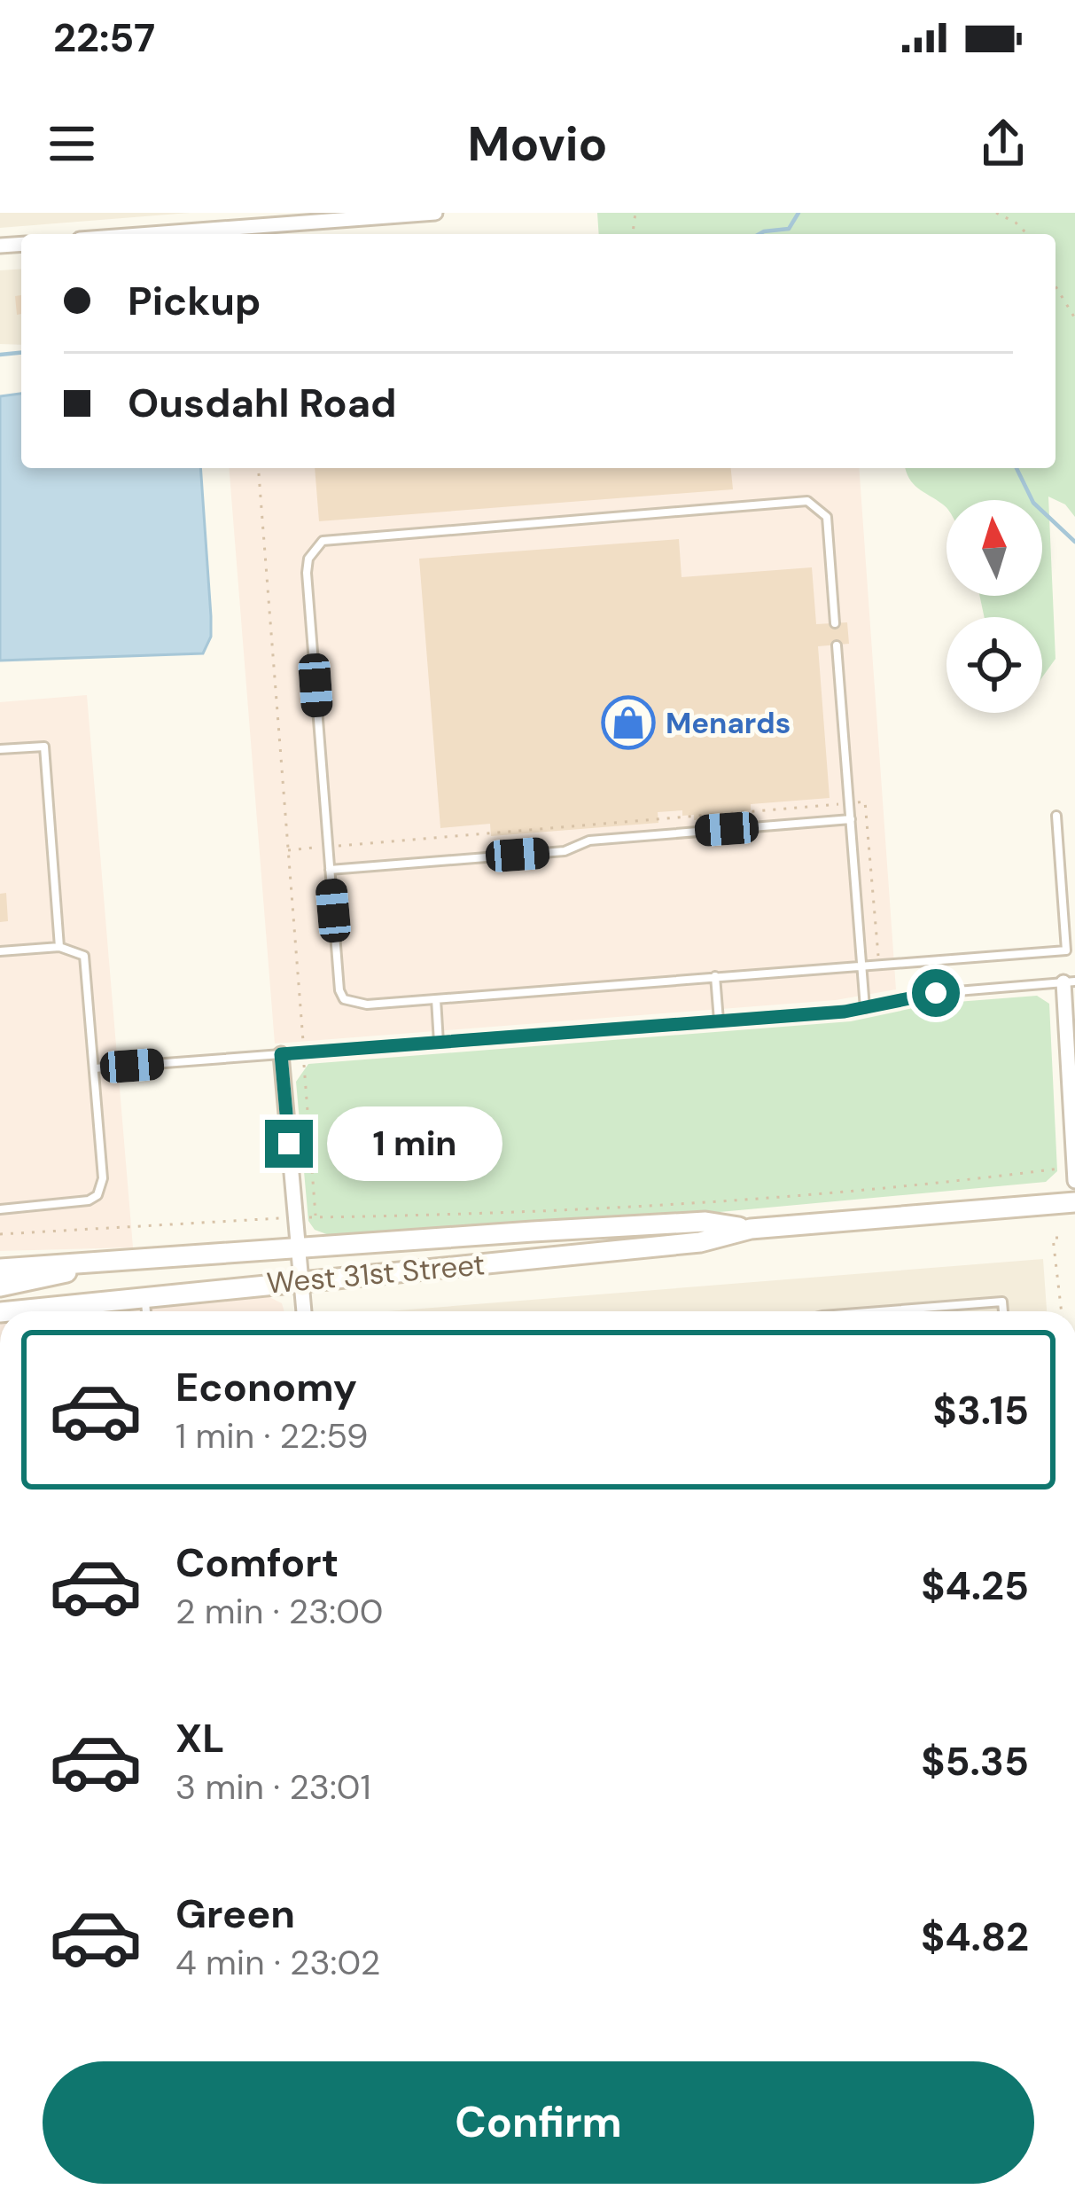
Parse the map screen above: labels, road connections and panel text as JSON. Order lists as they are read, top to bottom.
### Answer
{
  "streets": {
    "main road": ["West 31st Street"]
  },
  "places": {
    "shop": ["Menards"]
  },
  "north": "top",
  "page": {
    "status": "22:57",
    "header": "Movio",
    "banner": ["Pickup", "Ousdahl Road"],
    "bubble": "1 min",
    "list": [
      {
        "name": "Economy",
        "note": "1 min · 22:59",
        "value": "$3.15"
      },
      {
        "name": "Comfort",
        "note": "2 min · 23:00",
        "value": "$4.25"
      },
      {
        "name": "XL",
        "note": "3 min · 23:01",
        "value": "$5.35"
      },
      {
        "name": "Green",
        "note": "4 min · 23:02",
        "value": "$4.82"
      }
    ],
    "buttons": "Confirm"
  }
}
